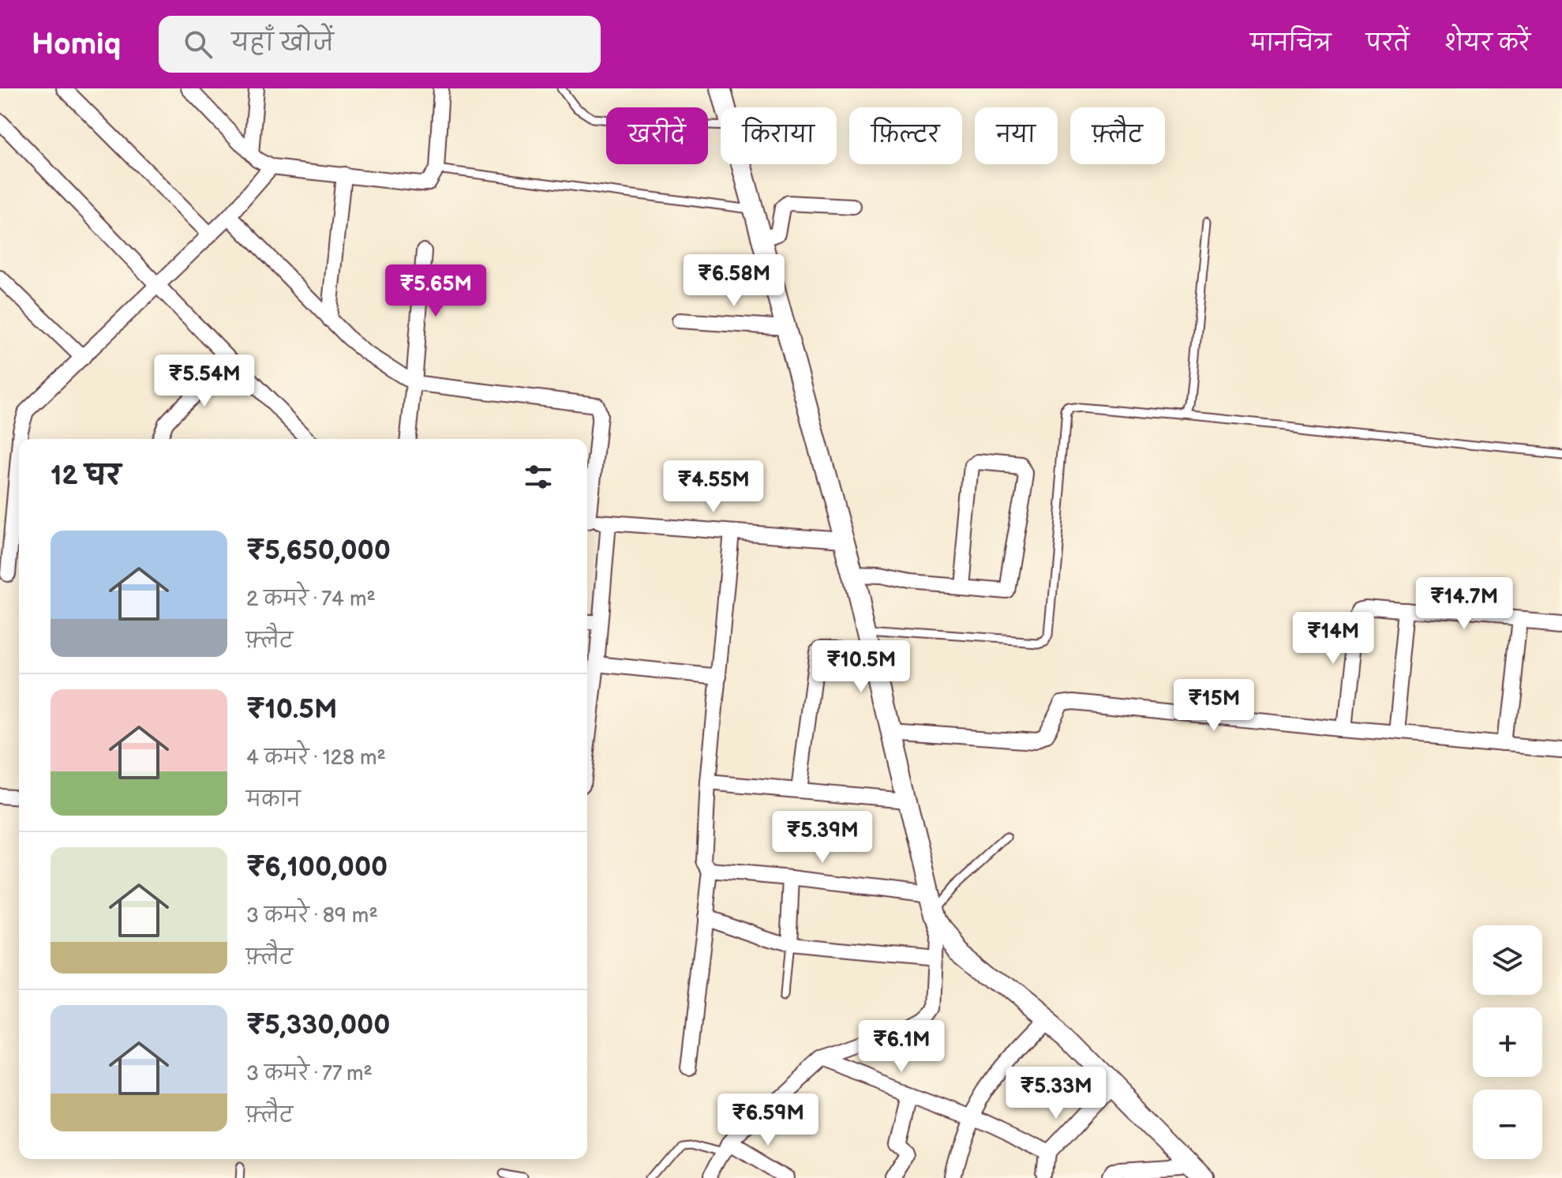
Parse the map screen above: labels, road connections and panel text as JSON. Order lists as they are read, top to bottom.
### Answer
{
  "page": {
    "header": "Homiq",
    "search": "यहाँ खोजें",
    "nav": ["मानचित्र", "परतें", "शेयर करें"],
    "chip": [
      "खरीदें",
      "किराया",
      "फ़िल्टर",
      "नया",
      "फ़्लैट"
    ],
    "price": [
      "₹6.58M",
      "₹5.65M",
      "₹5.54M",
      "₹4.55M",
      "₹14.7M",
      "₹14M",
      "₹10.5M",
      "₹15M",
      "₹5.39M",
      "₹6.1M",
      "₹5.33M",
      "₹6.59M"
    ],
    "heading": "12 घर",
    "list": [
      {
        "name": "₹5,650,000",
        "note": "2 कमरे · 74 m² · फ़्लैट"
      },
      {
        "name": "₹10.5M",
        "note": "4 कमरे · 128 m² · मकान"
      },
      {
        "name": "₹6,100,000",
        "note": "3 कमरे · 89 m² · फ़्लैट"
      },
      {
        "name": "₹5,330,000",
        "note": "3 कमरे · 77 m² · फ़्लैट"
      }
    ],
    "map_buttons": ["+", "−"]
  }
}
